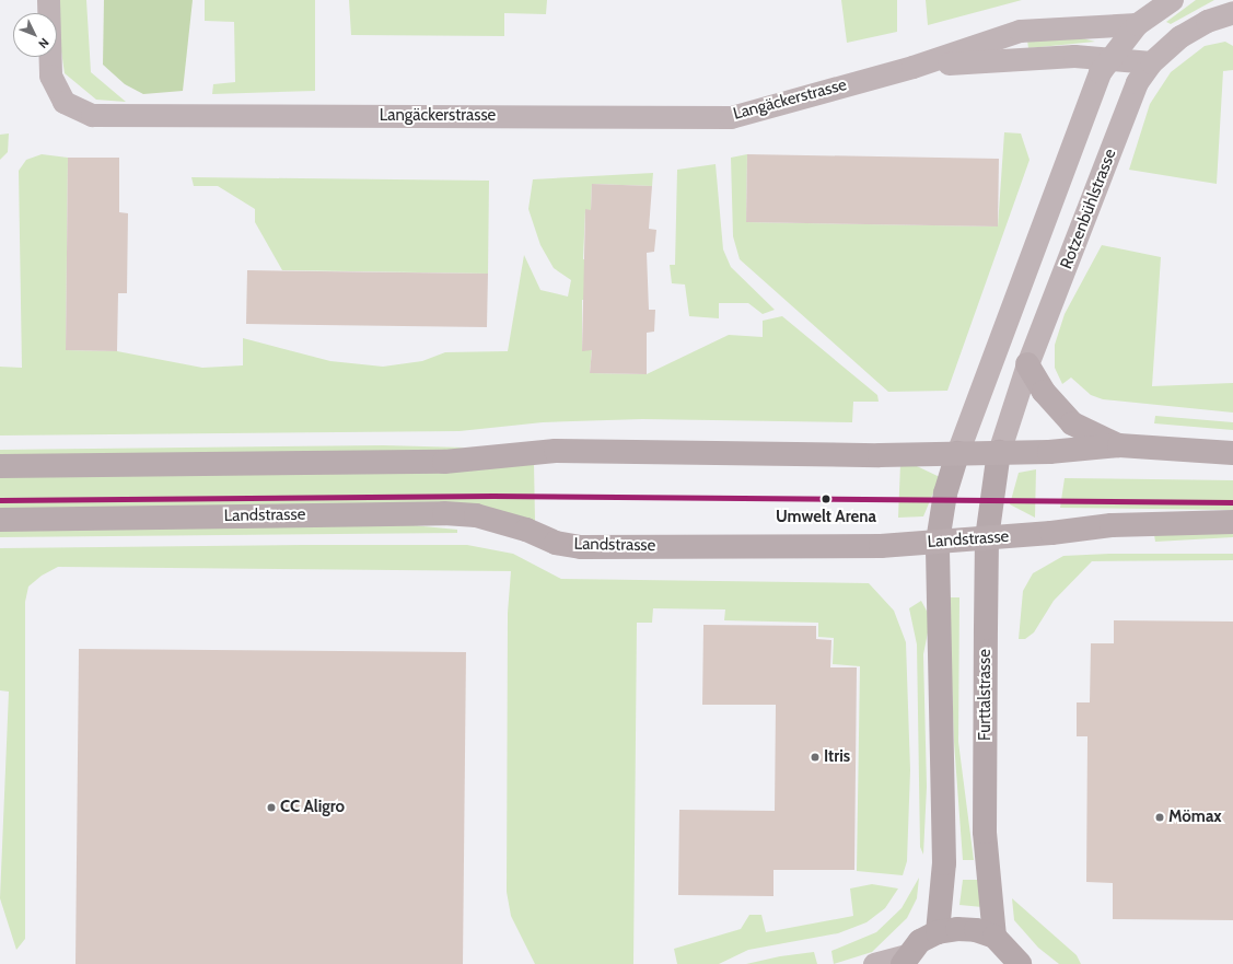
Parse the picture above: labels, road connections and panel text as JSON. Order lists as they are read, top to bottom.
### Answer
{
  "streets": {
    "main road": ["Landstrasse", "Furttalstrasse"],
    "street": ["Langäckerstrasse", "Rotzenbühlstrasse"]
  },
  "crossings": [
    ["Langäckerstrasse", "Rotzenbühlstrasse"],
    ["Rotzenbühlstrasse", "Furttalstrasse"],
    ["Landstrasse", "Furttalstrasse"]
  ],
  "places": [
    "Umwelt Arena",
    "Itris",
    "CC Aligro",
    "Mömax"
  ],
  "north": "bottom right"
}
